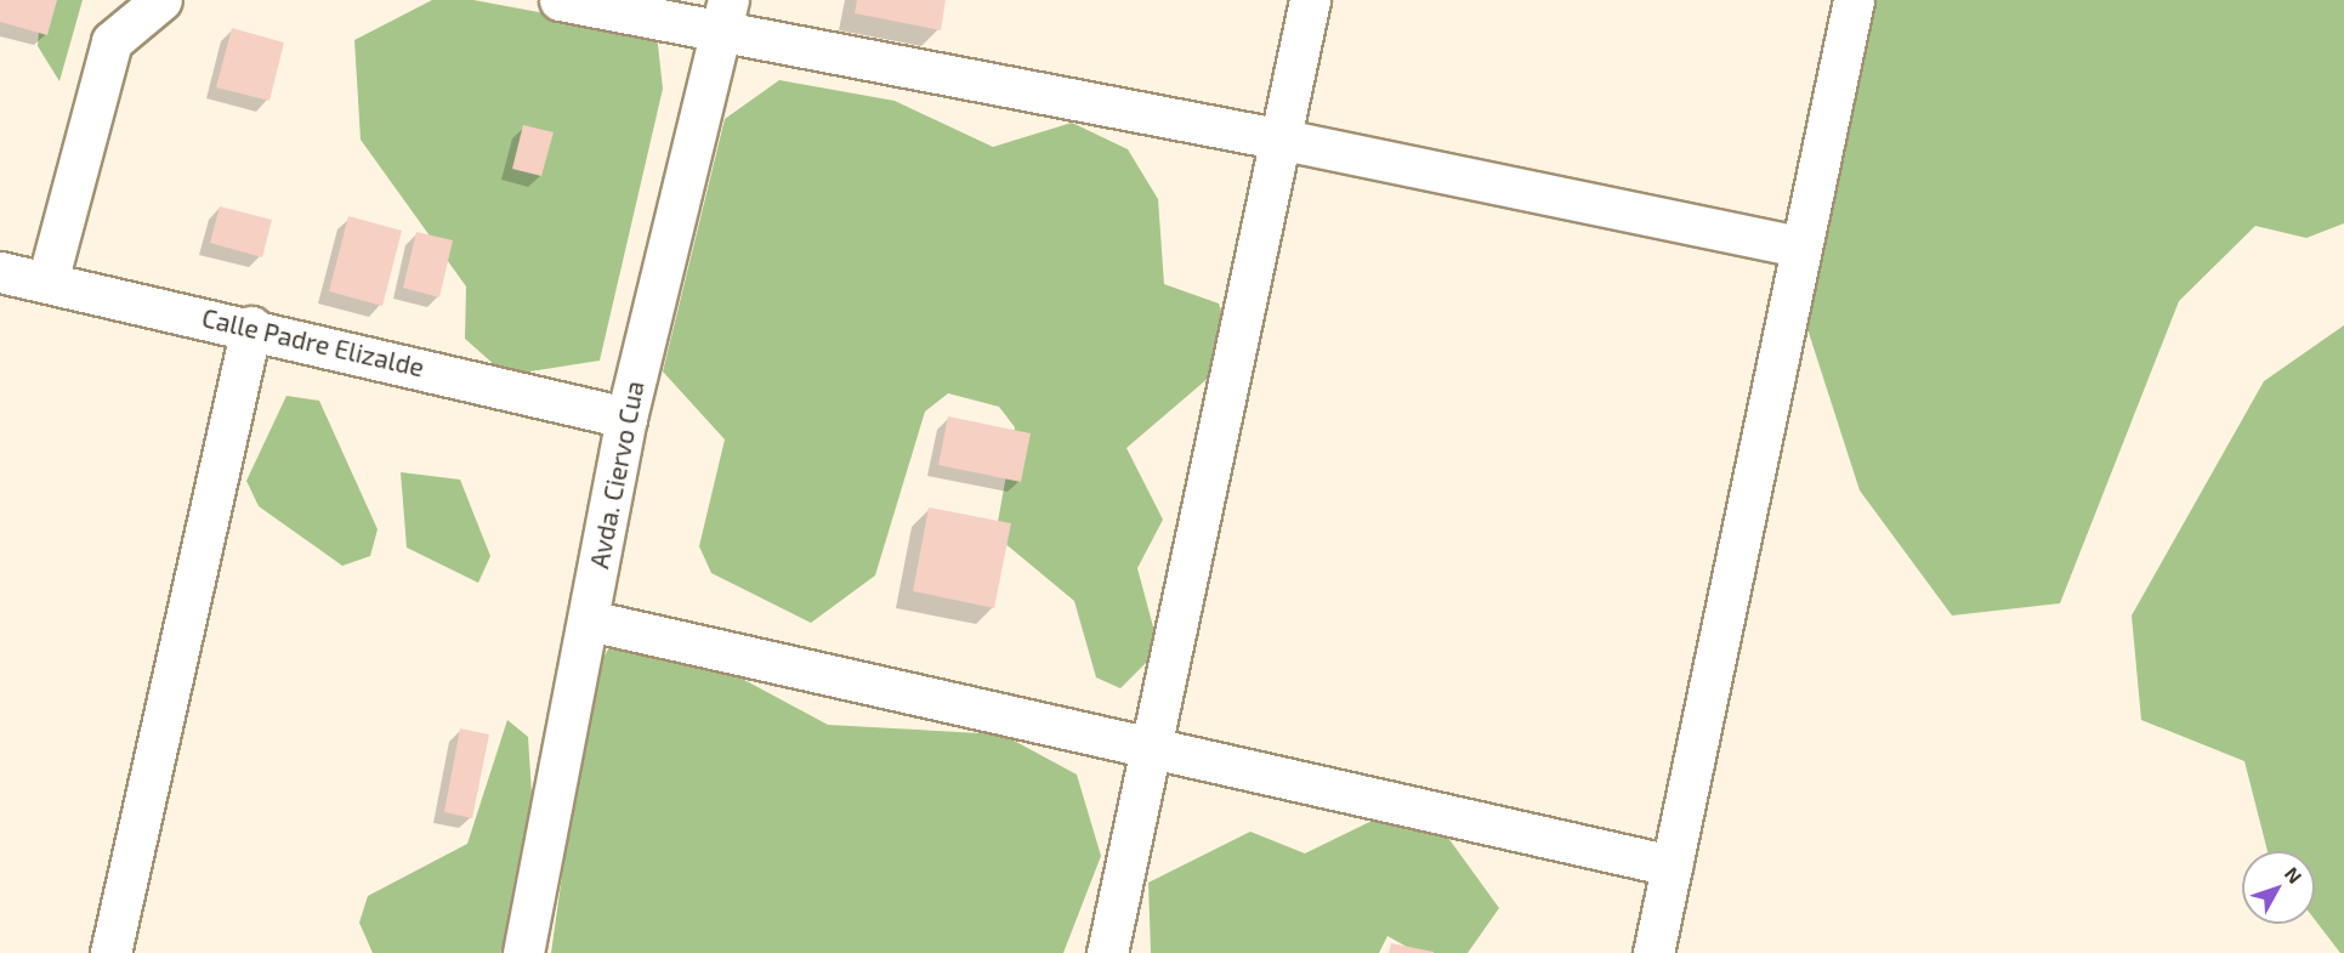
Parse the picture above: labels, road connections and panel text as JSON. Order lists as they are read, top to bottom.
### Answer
{
  "streets": {
    "street": ["Calle Padre Elizalde", "Avda. Ciervo Cua"]
  },
  "crossings": [
    ["Calle Padre Elizalde", "Avda. Ciervo Cua"]
  ],
  "north": "top right"
}
